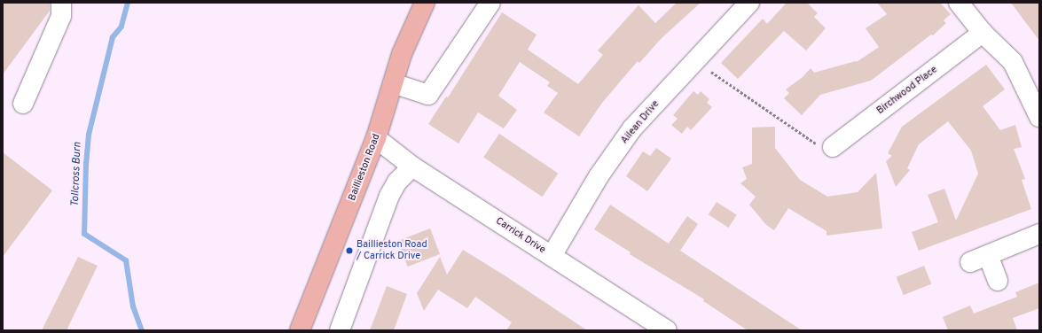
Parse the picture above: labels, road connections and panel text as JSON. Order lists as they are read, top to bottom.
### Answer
{
  "streets": {
    "main road": ["Baillieston Road"],
    "street": ["Birchwood Place", "Ailean Drive", "Carrick Drive"]
  },
  "crossings": [
    ["Ailean Drive", "Carrick Drive"],
    ["Baillieston Road", "Carrick Drive"]
  ],
  "water": ["Tollcross Burn"],
  "places": ["Baillieston Road / Carrick Drive"]
}
